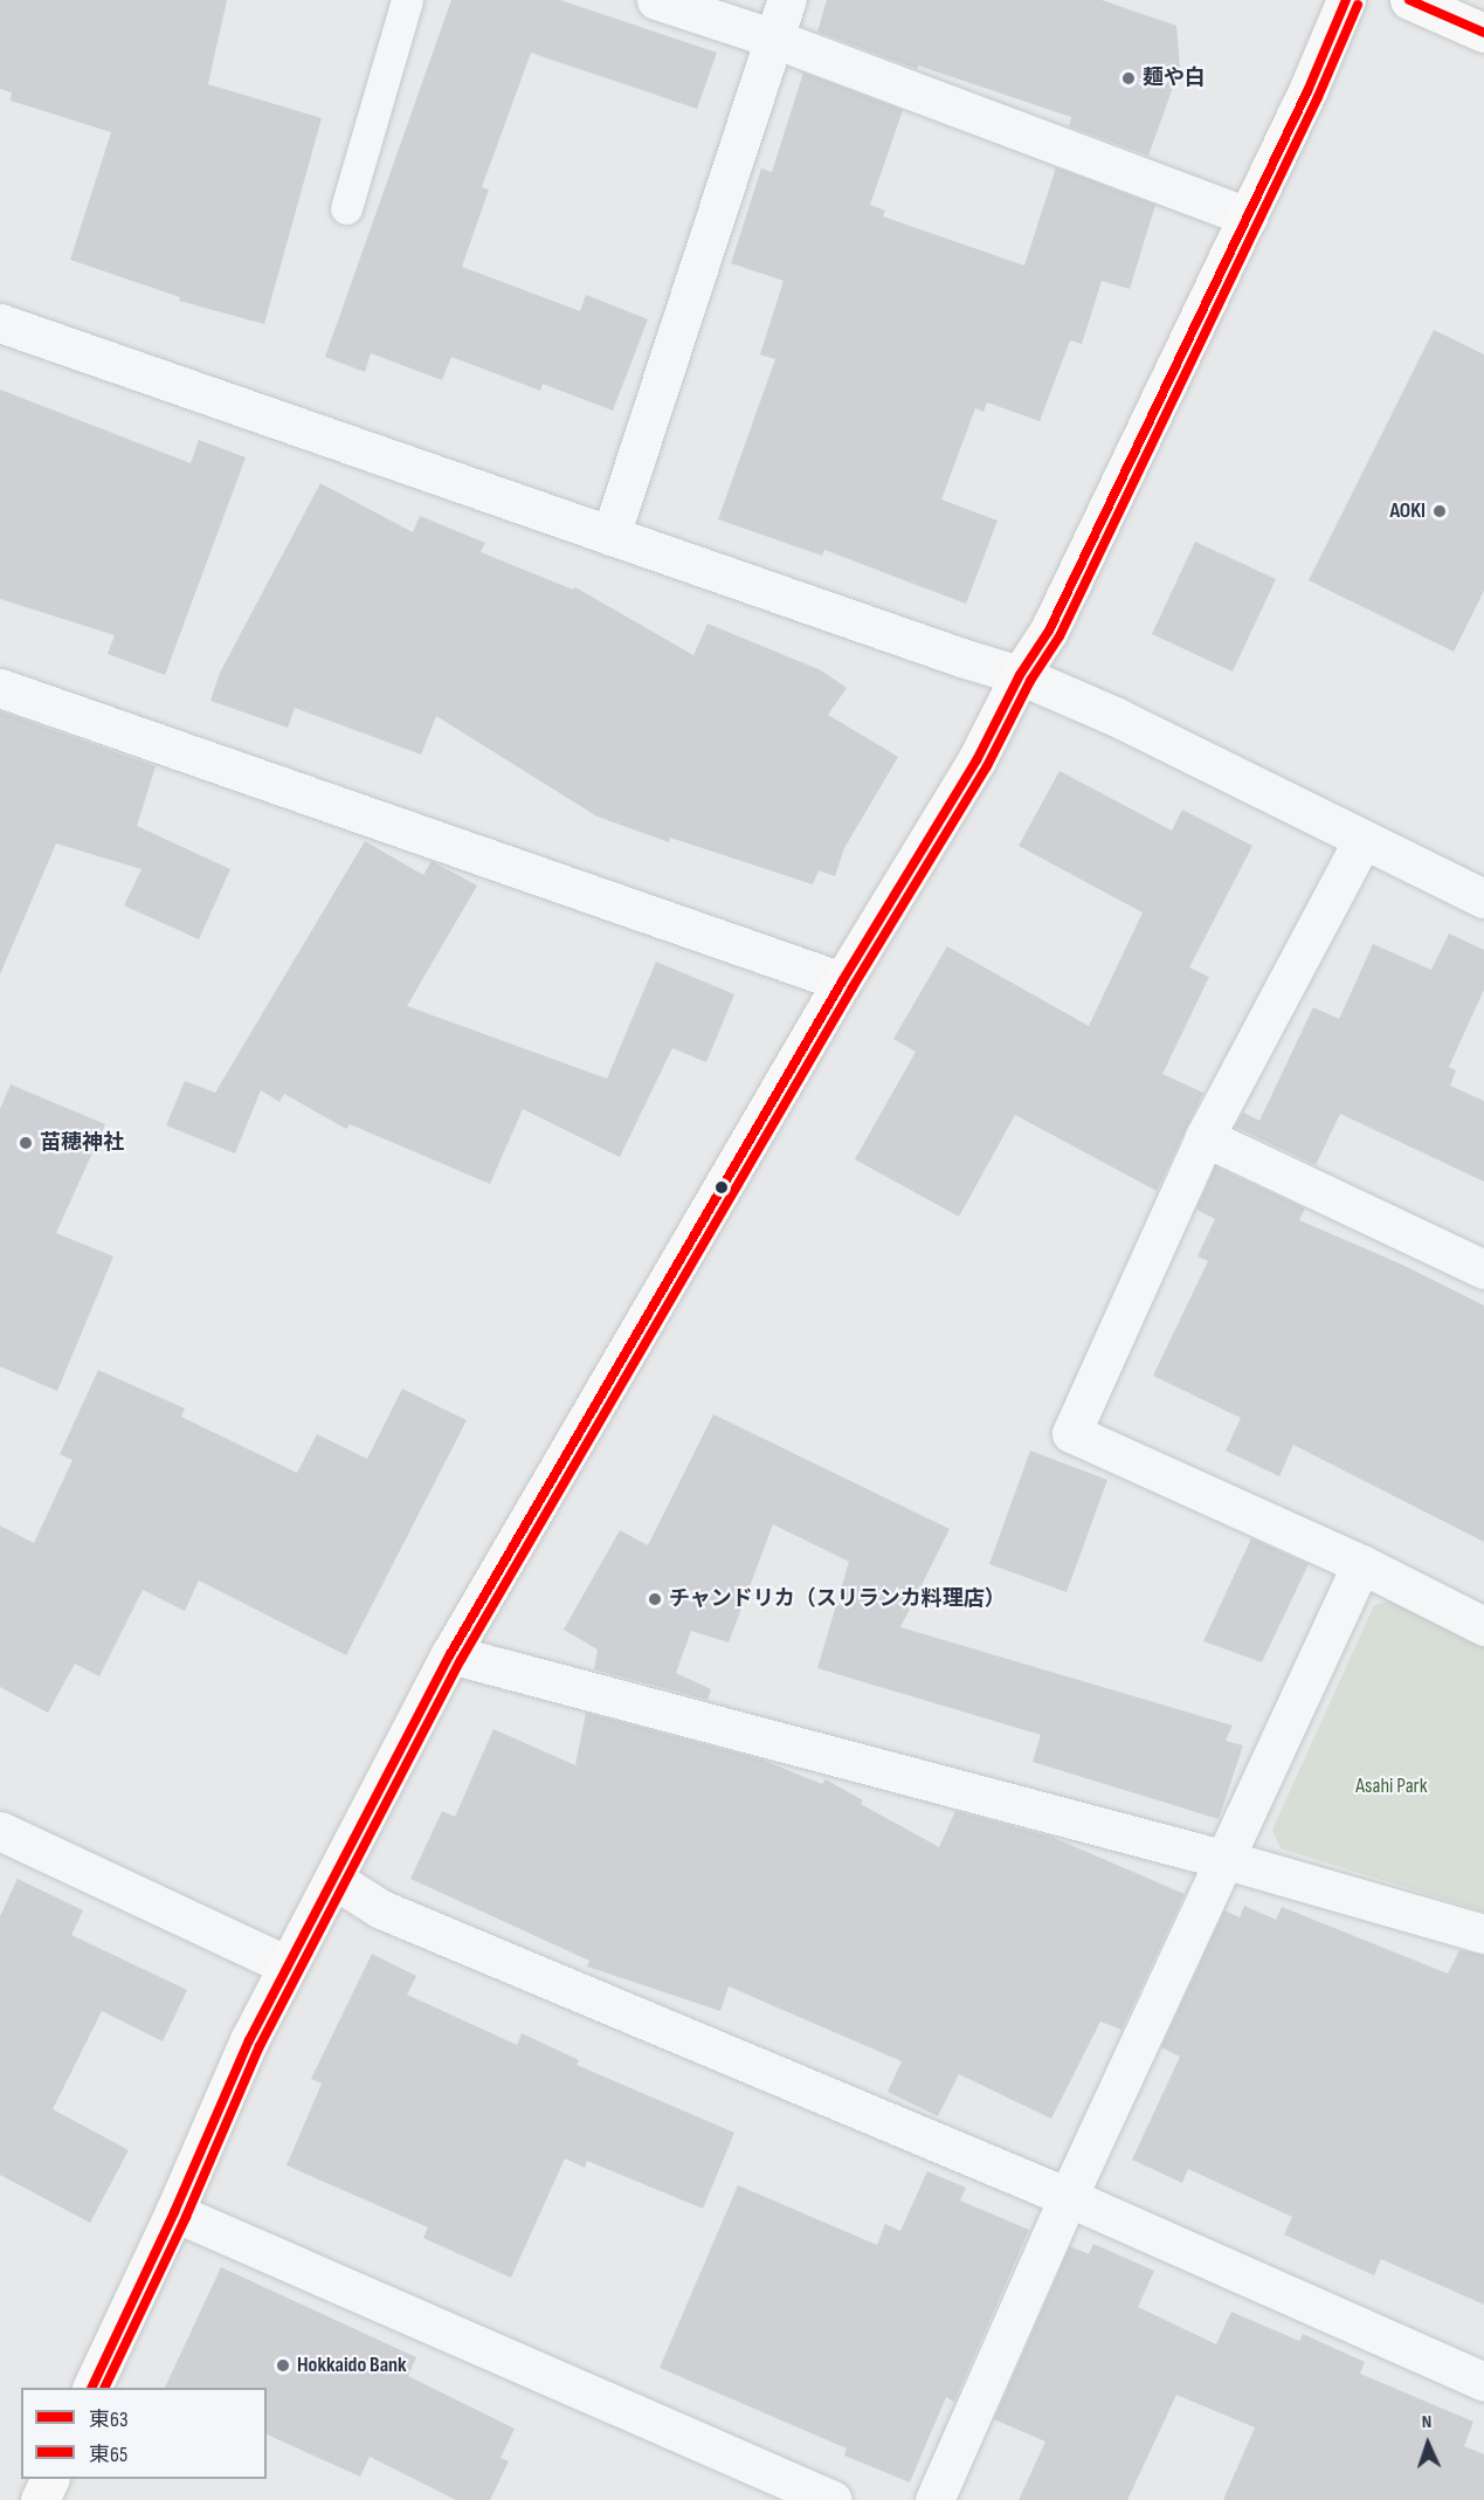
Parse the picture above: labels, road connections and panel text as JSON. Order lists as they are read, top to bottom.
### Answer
{
  "parks": ["Asahi Park"],
  "places": [
    "麺や白",
    "AOKI",
    "苗穂神社",
    "チャンドリカ（スリランカ料理店）",
    "Hokkaido Bank"
  ],
  "lines": ["transit line 東63", "transit line 東65"],
  "legend": ["東63", "東65"],
  "north": "top"
}
